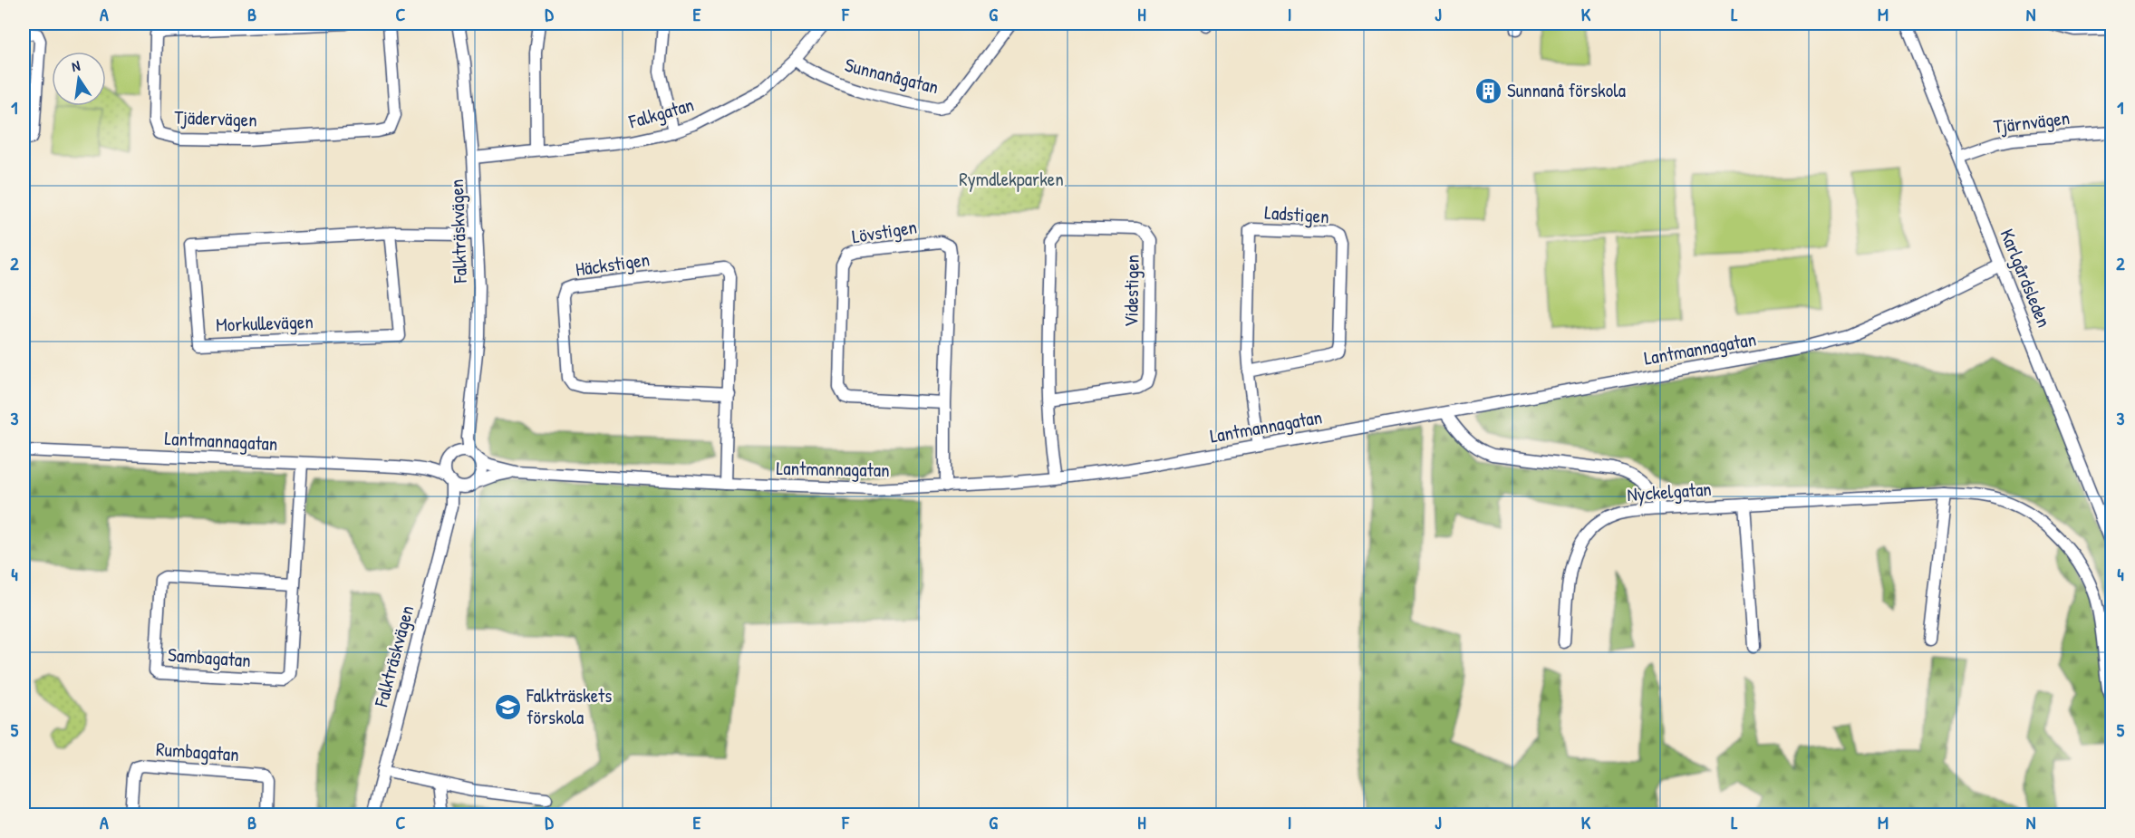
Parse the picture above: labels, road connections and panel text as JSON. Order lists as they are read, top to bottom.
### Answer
{
  "streets": {
    "street": [
      "Sunnanågatan",
      "Falkgatan",
      "Tjädervägen",
      "Tjärnvägen",
      "Ladstigen",
      "Falkträskvägen",
      "Lövstigen",
      "Häckstigen",
      "Karlgårdsleden",
      "Videstigen",
      "Morkullevägen",
      "Lantmannagatan",
      "Nyckelgatan",
      "Sambagatan",
      "Rumbagatan"
    ]
  },
  "crossings": [
    ["Sunnanågatan", "Falkgatan"],
    ["Falkgatan", "Falkträskvägen"],
    ["Tjärnvägen", "Karlgårdsleden"],
    ["Ladstigen", "Lantmannagatan"],
    ["Falkträskvägen", "Morkullevägen"],
    ["Falkträskvägen", "Lantmannagatan"],
    ["Lövstigen", "Lantmannagatan"],
    ["Häckstigen", "Lantmannagatan"],
    ["Karlgårdsleden", "Lantmannagatan"],
    ["Videstigen", "Lantmannagatan"]
  ],
  "parks": ["Rymdlekparken"],
  "places": {
    "building": ["Sunnanå förskola"],
    "school or university": ["Falkträskets förskola"]
  },
  "north": "top",
  "grid": {
    "columns": [
      "A",
      "B",
      "C",
      "D",
      "E",
      "F",
      "G",
      "H",
      "I",
      "J",
      "K",
      "L",
      "M",
      "N"
    ],
    "rows": [
      "1",
      "2",
      "3",
      "4",
      "5"
    ]
  }
}
